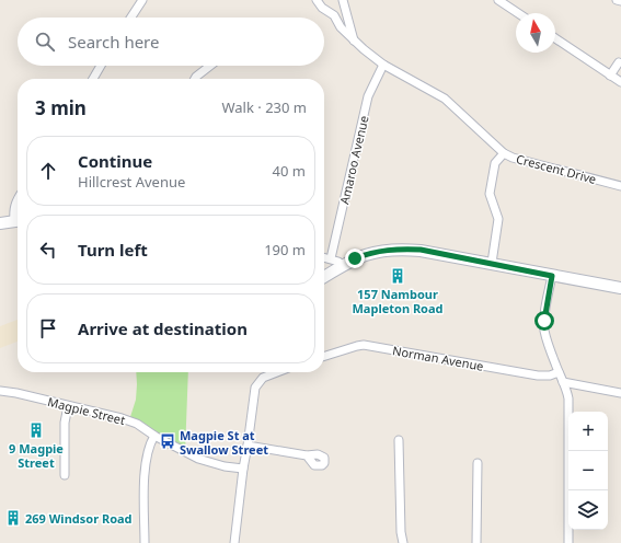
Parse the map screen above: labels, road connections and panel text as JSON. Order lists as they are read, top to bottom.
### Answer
{
  "streets": {
    "street": [
      "Amaroo Avenue",
      "Crescent Drive",
      "Norman Avenue",
      "Magpie Street"
    ]
  },
  "places": {
    "building": ["157 Nambour Mapleton Road", "9 Magpie Street", "269 Windsor Road"],
    "bus stop": ["Magpie St at Swallow Street"]
  },
  "north": "top",
  "page": {
    "search": "Search here",
    "heading": ["3 min", "Walk · 230 m"],
    "list": [
      ["Continue", "Hillcrest Avenue", "40 m"],
      ["Turn left", "190 m"],
      "Arrive at destination"
    ],
    "map_buttons": ["+", "−"]
  }
}
